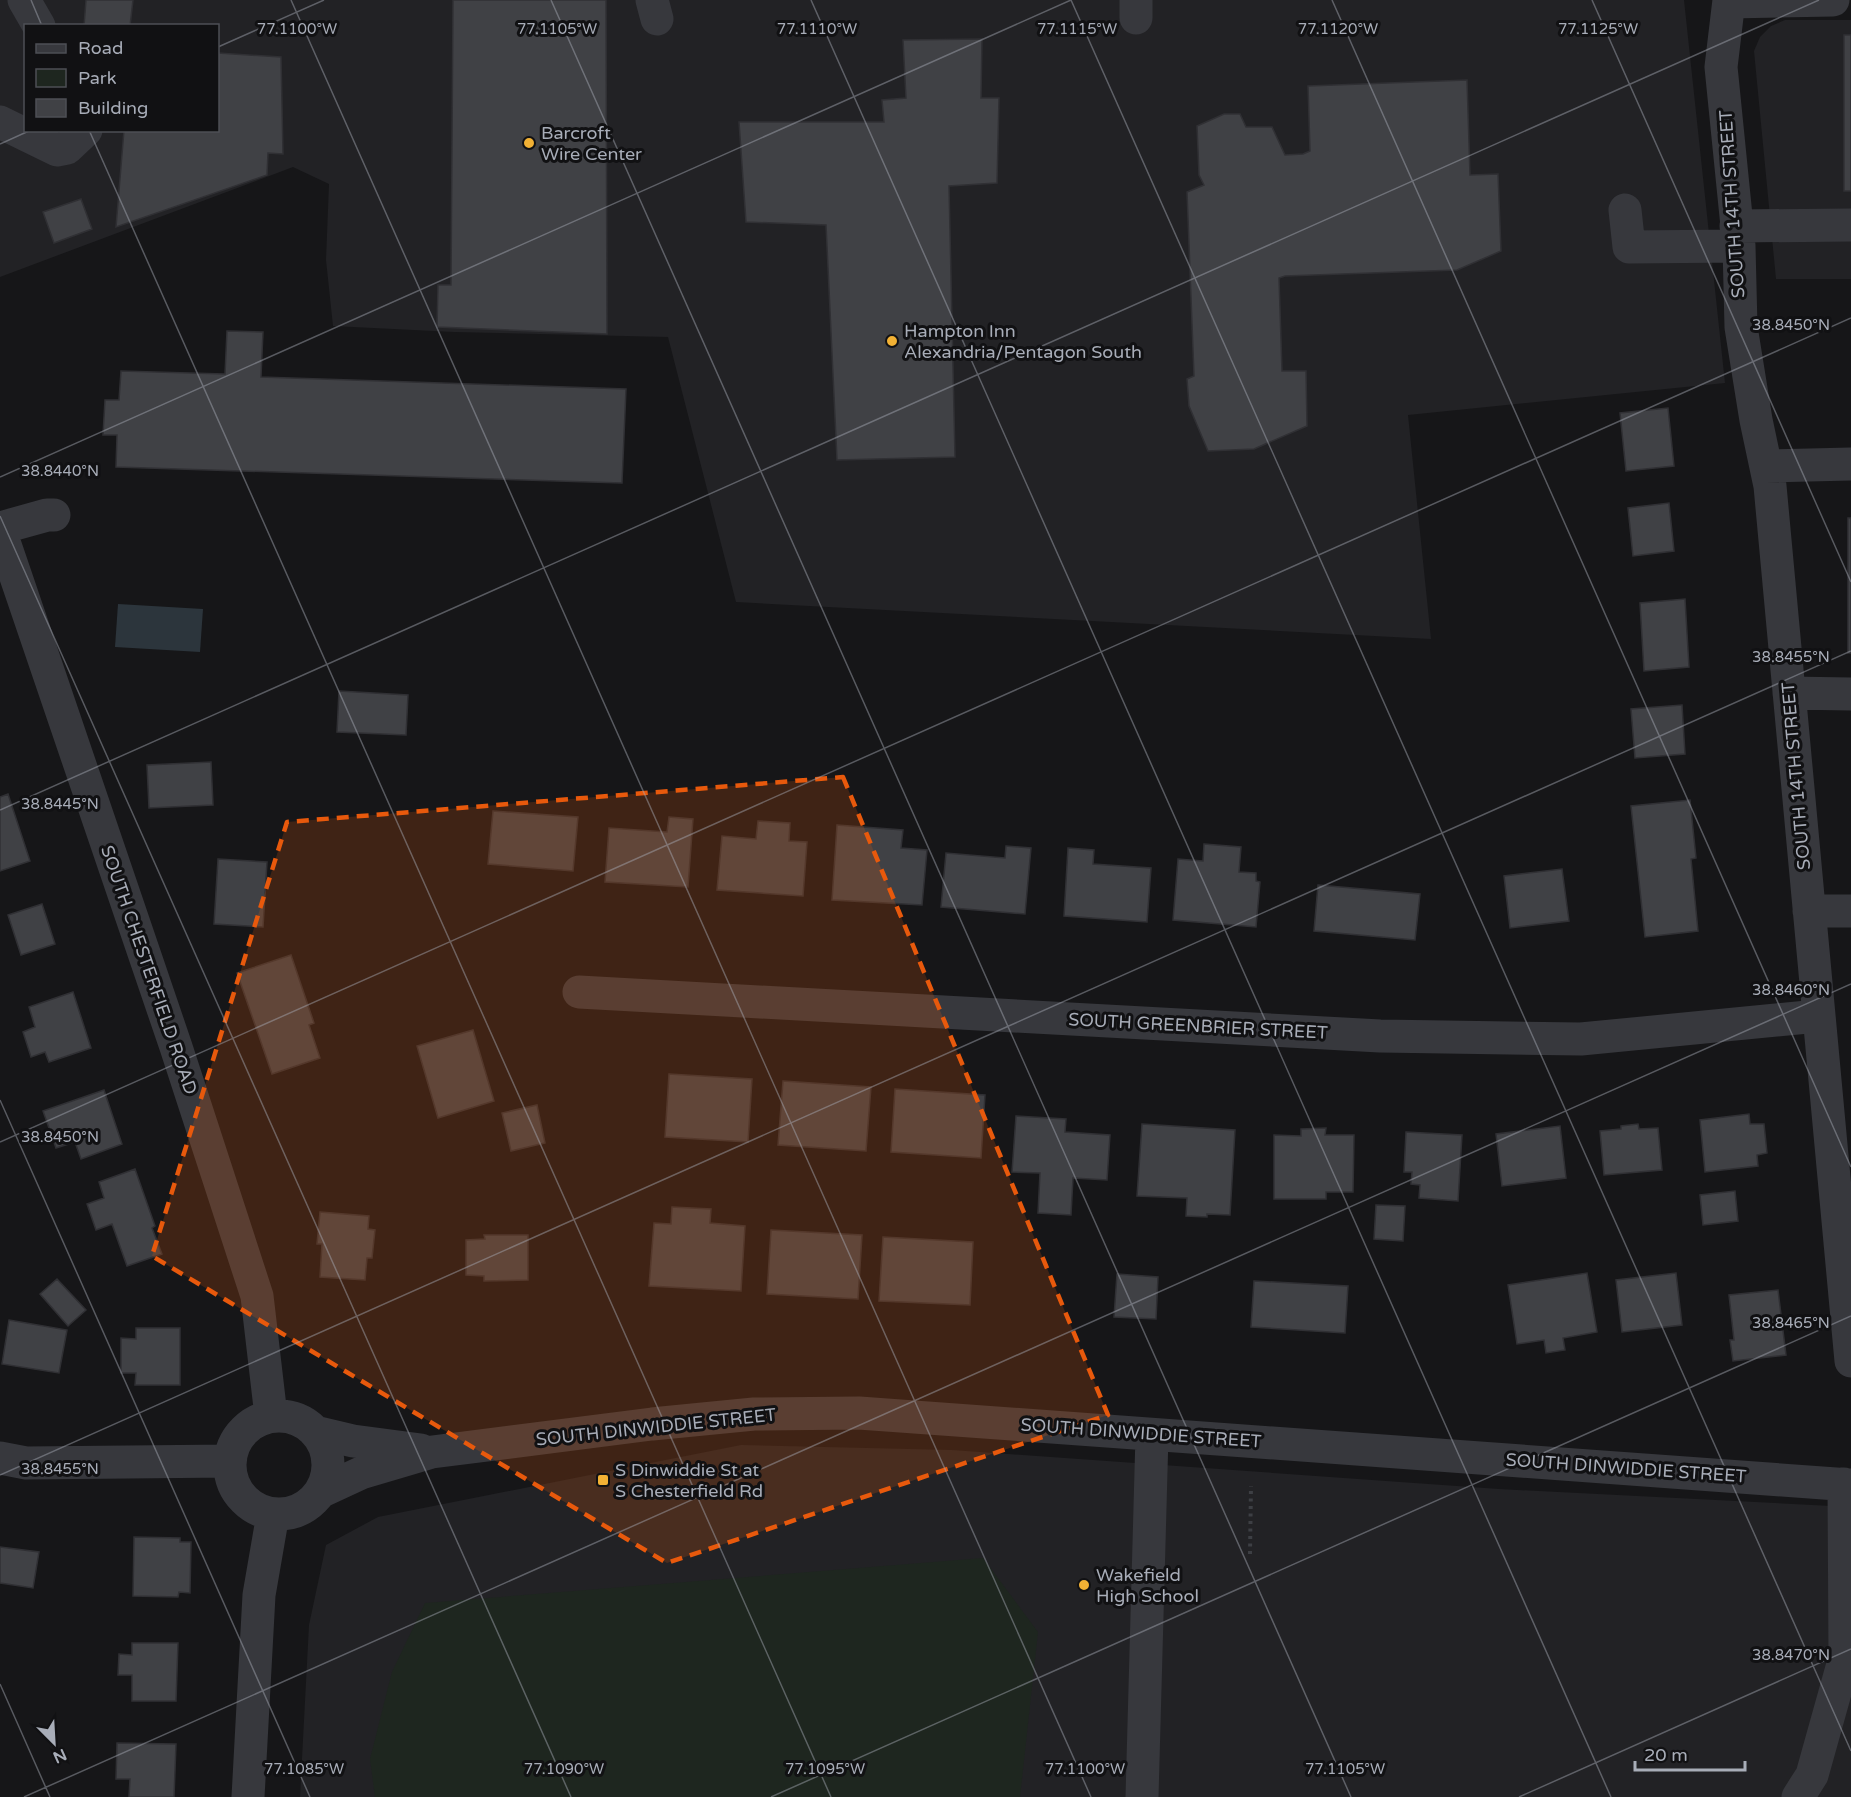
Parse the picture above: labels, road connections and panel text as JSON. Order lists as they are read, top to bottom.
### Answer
{
  "streets": {
    "street": [
      "SOUTH 14TH STREET",
      "SOUTH CHESTERFIELD ROAD",
      "SOUTH GREENBRIER STREET",
      "SOUTH DINWIDDIE STREET"
    ]
  },
  "crossings": [
    ["SOUTH 14TH STREET", "SOUTH GREENBRIER STREET"],
    ["SOUTH CHESTERFIELD ROAD", "SOUTH DINWIDDIE STREET"]
  ],
  "places": {
    "other": ["Barcroft Wire Center", "Hampton Inn Alexandria/Pentagon South", "Wakefield High School"],
    "transit": ["S Dinwiddie St at S Chesterfield Rd"]
  },
  "legend": ["Road", "Park", "Building"],
  "scale_bar": "20 m",
  "north": "bottom right",
  "coordinates": [
    "77.1100°W",
    "77.1105°W",
    "77.1110°W",
    "77.1115°W",
    "77.1120°W",
    "77.1125°W",
    "38.8450°N",
    "38.8440°N",
    "38.8455°N",
    "38.8445°N",
    "38.8460°N",
    "38.8465°N",
    "38.8470°N",
    "77.1085°W",
    "77.1090°W",
    "77.1095°W"
  ]
}
